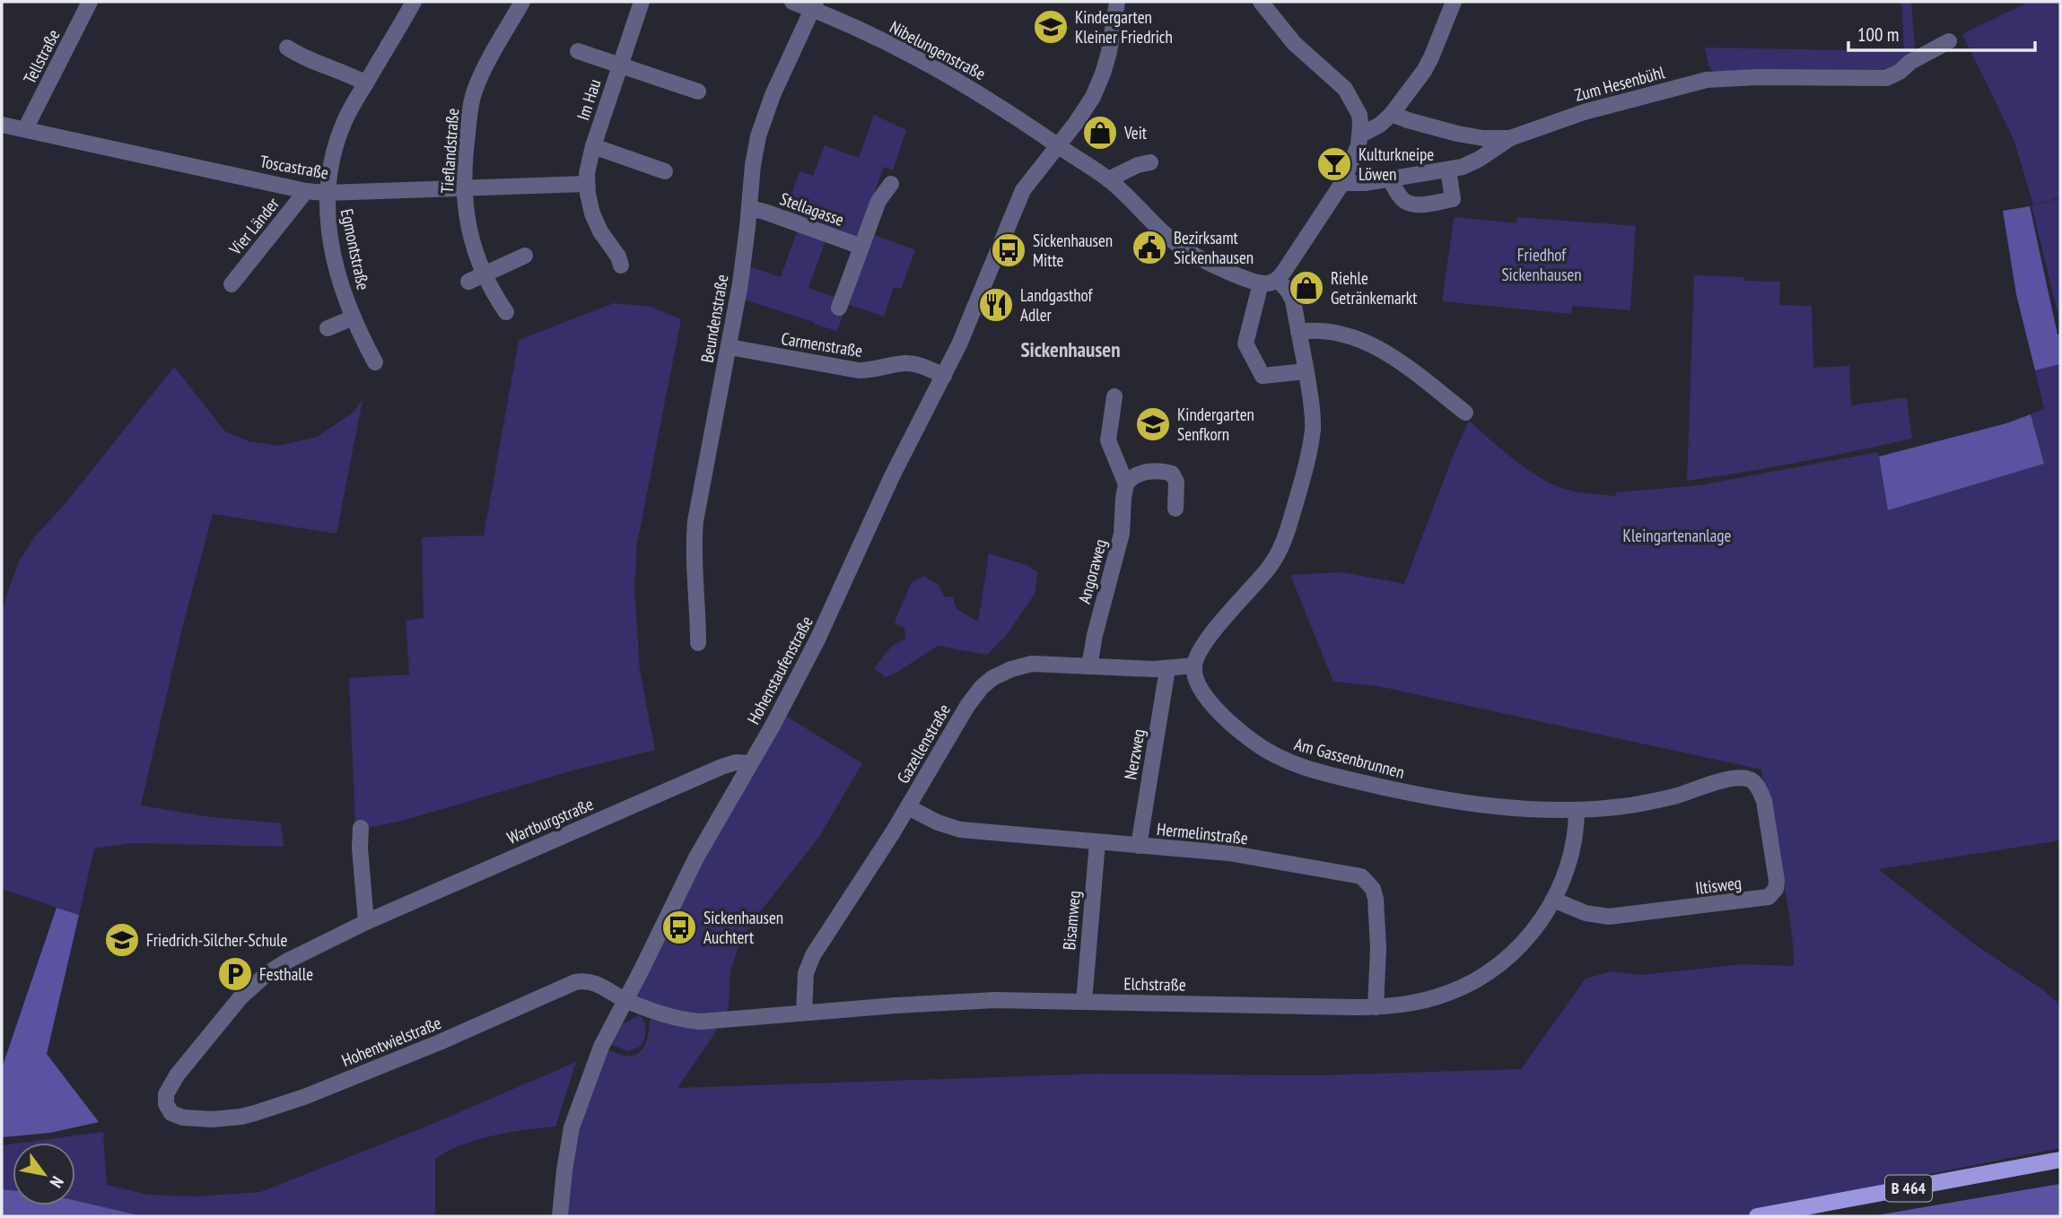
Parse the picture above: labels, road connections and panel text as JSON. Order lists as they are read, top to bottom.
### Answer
{
  "streets": {
    "main road": ["B 464"],
    "street": [
      "Nibelungenstraße",
      "Tellstraße",
      "Zum Hesenbühl",
      "Im Hau",
      "Tieflandstraße",
      "Toscastraße",
      "Stellagasse",
      "Vier Länder",
      "Egmontstraße",
      "Beundenstraße",
      "Carmenstraße",
      "Angoraweg",
      "Hohenstaufenstraße",
      "Gazellenstraße",
      "Nerzweg",
      "Am Gassenbrunnen",
      "Wartburgstraße",
      "Hermelinstraße",
      "Iltisweg",
      "Bisamweg",
      "Elchstraße",
      "Hohentwielstraße"
    ]
  },
  "crossings": [
    ["Nibelungenstraße", "Beundenstraße"],
    ["Nibelungenstraße", "Hohenstaufenstraße"],
    ["Tellstraße", "Toscastraße"],
    ["Im Hau", "Toscastraße"],
    ["Tieflandstraße", "Toscastraße"],
    ["Toscastraße", "Vier Länder"],
    ["Toscastraße", "Egmontstraße"],
    ["Stellagasse", "Beundenstraße"],
    ["Beundenstraße", "Carmenstraße"],
    ["Carmenstraße", "Hohenstaufenstraße"],
    ["Angoraweg", "Gazellenstraße"],
    ["Hohenstaufenstraße", "Wartburgstraße"],
    ["Hohenstaufenstraße", "Elchstraße"],
    ["Hohenstaufenstraße", "Hohentwielstraße"],
    ["Gazellenstraße", "Nerzweg"],
    ["Gazellenstraße", "Am Gassenbrunnen"],
    ["Gazellenstraße", "Hermelinstraße"],
    ["Gazellenstraße", "Elchstraße"],
    ["Nerzweg", "Hermelinstraße"],
    ["Am Gassenbrunnen", "Iltisweg"],
    ["Am Gassenbrunnen", "Elchstraße"],
    ["Wartburgstraße", "Hohentwielstraße"],
    ["Hermelinstraße", "Bisamweg"],
    ["Hermelinstraße", "Elchstraße"],
    ["Iltisweg", "Elchstraße"],
    ["Bisamweg", "Elchstraße"],
    ["Elchstraße", "Hohentwielstraße"]
  ],
  "districts": ["Sickenhausen"],
  "parks": ["Friedhof Sickenhausen", "Kleingartenanlage"],
  "places": {
    "school or university": ["Kindergarten Kleiner Friedrich", "Kindergarten Senfkorn", "Friedrich-Silcher-Schule"],
    "shop": ["Veit", "Riehle Getränkemarkt"],
    "bar": ["Kulturkneipe Löwen"],
    "public building": ["Bezirksamt Sickenhausen"],
    "bus stop": ["Sickenhausen Mitte", "Sickenhausen Auchtert"],
    "restaurant": ["Landgasthof Adler"],
    "parking": ["Festhalle"]
  },
  "scale_bar": "100 m",
  "north": "bottom right"
}
